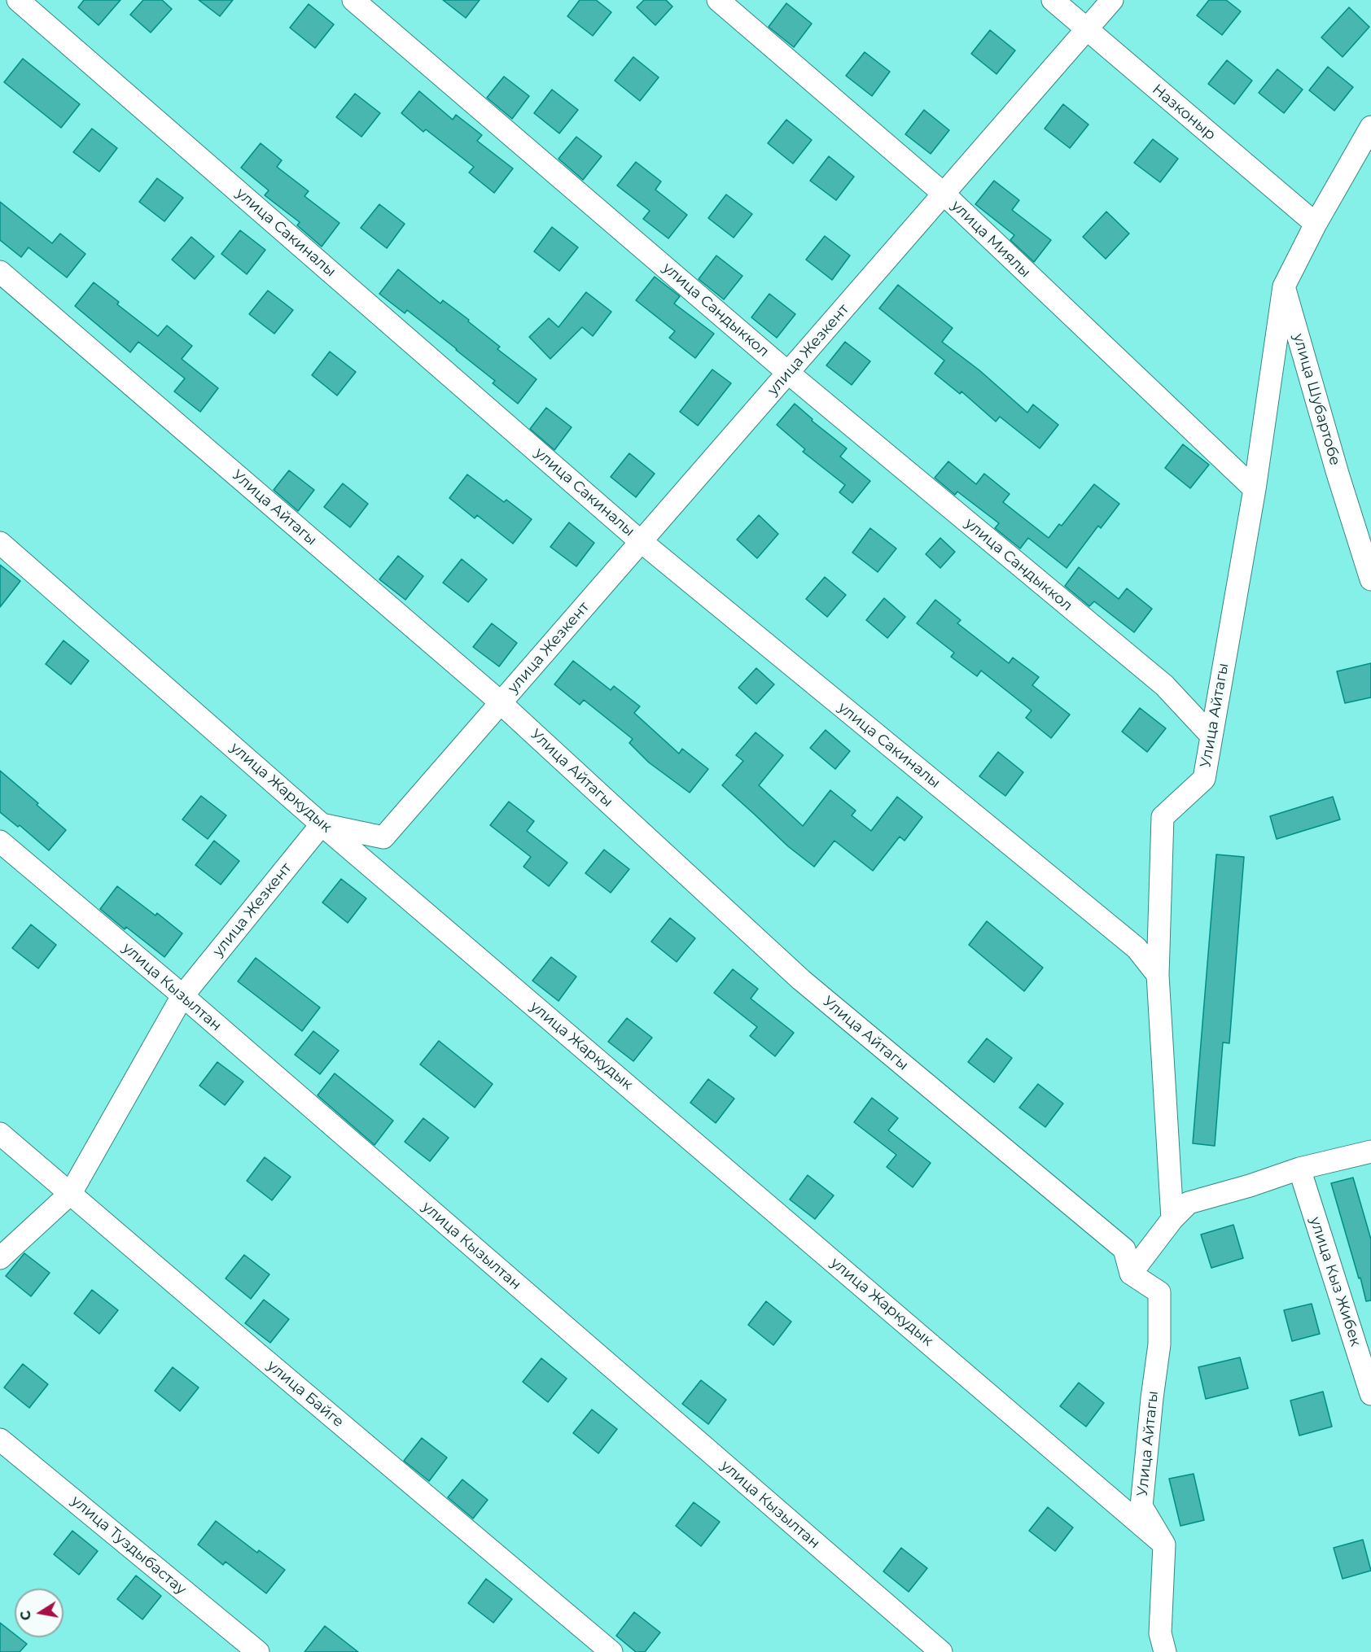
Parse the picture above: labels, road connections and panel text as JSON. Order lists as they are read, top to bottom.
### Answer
{
  "streets": {
    "street": [
      "Назконыр",
      "улица Сакиналы",
      "улица Миялы",
      "улица Сандыккол",
      "улица Жезкент",
      "улица Шубартобе",
      "Улица Айтагы",
      "улица Жаркудык",
      "улица Кызылтан",
      "улица Кыз Жибек",
      "улица Байге",
      "улица Туздыбастау"
    ]
  },
  "crossings": [
    ["Назконыр", "улица Жезкент"],
    ["улица Сакиналы", "улица Жезкент"],
    ["улица Сакиналы", "Улица Айтагы"],
    ["улица Миялы", "улица Жезкент"],
    ["улица Миялы", "Улица Айтагы"],
    ["улица Сандыккол", "улица Жезкент"],
    ["улица Сандыккол", "Улица Айтагы"],
    ["улица Жезкент", "Улица Айтагы"],
    ["улица Жезкент", "улица Жаркудык"],
    ["улица Жезкент", "улица Кызылтан"],
    ["улица Жезкент", "улица Байге"],
    ["улица Шубартобе", "Улица Айтагы"],
    ["Улица Айтагы", "улица Жаркудык"]
  ],
  "north": "left"
}
